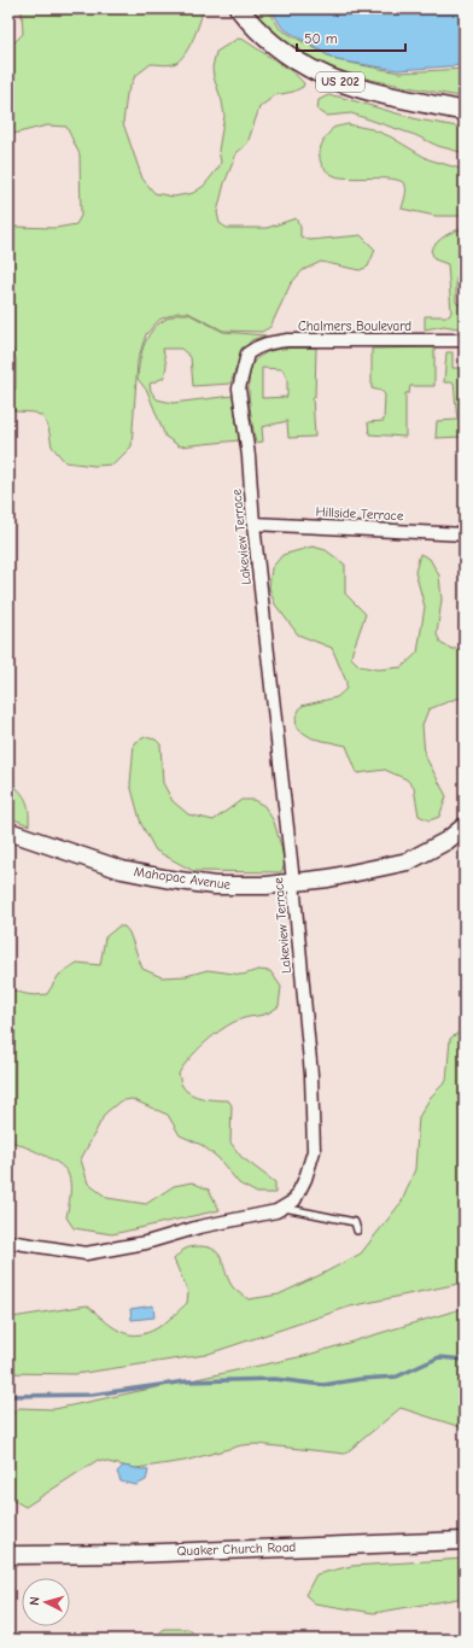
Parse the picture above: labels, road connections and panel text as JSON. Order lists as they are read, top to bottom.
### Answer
{
  "streets": {
    "main road": ["US 202"],
    "street": [
      "Chalmers Boulevard",
      "Hillside Terrace",
      "Lakeview Terrace",
      "Mahopac Avenue",
      "Quaker Church Road"
    ]
  },
  "crossings": [
    ["Chalmers Boulevard", "Lakeview Terrace"],
    ["Hillside Terrace", "Lakeview Terrace"],
    ["Lakeview Terrace", "Mahopac Avenue"]
  ],
  "scale_bar": "50 m",
  "north": "left"
}
